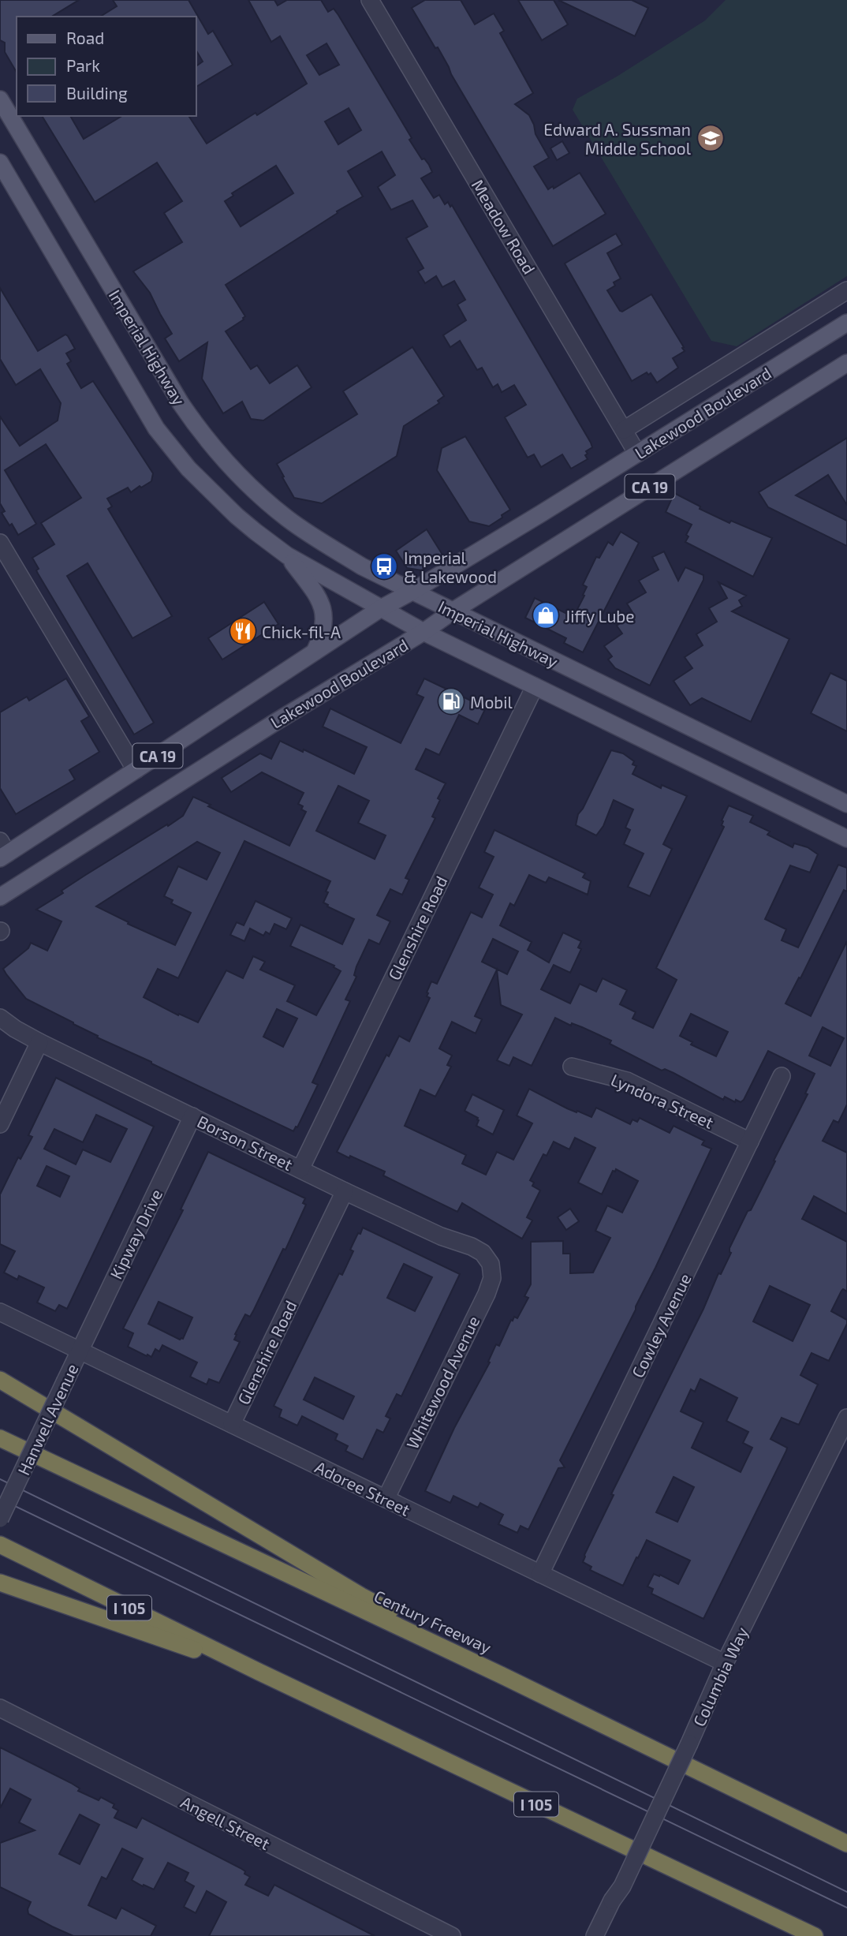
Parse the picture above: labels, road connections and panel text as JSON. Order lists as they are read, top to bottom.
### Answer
{
  "streets": {
    "highway": ["I 105", "Century Freeway"],
    "main road": ["Imperial Highway", "Lakewood Boulevard", "CA 19"],
    "street": [
      "Meadow Road",
      "Glenshire Road",
      "Lyndora Street",
      "Borson Street",
      "Kipway Drive",
      "Cowley Avenue",
      "Whitewood Avenue",
      "Hanwell Avenue",
      "Adoree Street",
      "Columbia Way",
      "Angell Street"
    ]
  },
  "crossings": [
    ["Meadow Road", "Lakewood Boulevard"],
    ["Imperial Highway", "Lakewood Boulevard"],
    ["Imperial Highway", "Glenshire Road"],
    ["Glenshire Road", "Borson Street"],
    ["Glenshire Road", "Adoree Street"],
    ["Lyndora Street", "Cowley Avenue"],
    ["Borson Street", "Kipway Drive"],
    ["Borson Street", "Whitewood Avenue"],
    ["Kipway Drive", "Hanwell Avenue"],
    ["Kipway Drive", "Adoree Street"],
    ["Cowley Avenue", "Adoree Street"],
    ["Whitewood Avenue", "Adoree Street"],
    ["Hanwell Avenue", "Adoree Street"],
    ["Adoree Street", "Columbia Way"]
  ],
  "places": {
    "school or university": ["Edward A. Sussman Middle School"],
    "bus stop": ["Imperial & Lakewood"],
    "shop": ["Jiffy Lube"],
    "restaurant": ["Chick-fil-A"],
    "fuel station": ["Mobil"]
  },
  "legend": ["Road", "Park", "Building"]
}
